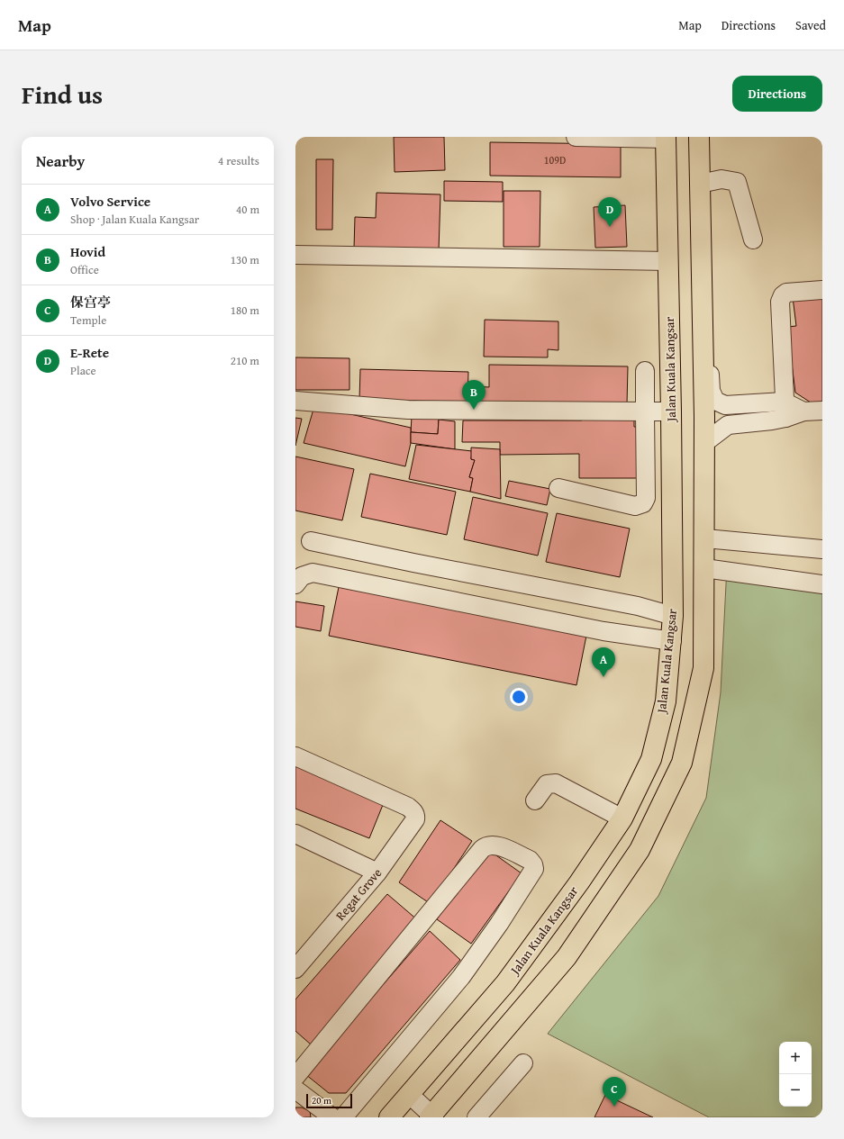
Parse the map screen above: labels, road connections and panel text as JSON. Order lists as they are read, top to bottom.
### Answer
{
  "streets": {
    "highway": ["Jalan Kuala Kangsar"],
    "street": ["Regat Grove"]
  },
  "house_numbers": ["109D"],
  "scale_bar": "20 m",
  "page": {
    "header": "Map",
    "nav": ["Map", "Directions", "Saved"],
    "title": "Find us",
    "buttons": "Directions",
    "heading": ["Nearby", "4 results"],
    "list": [
      {
        "mark": "A",
        "name": "Volvo Service",
        "note": "Shop · Jalan Kuala Kangsar",
        "value": "40 m"
      },
      {
        "mark": "B",
        "name": "Hovid",
        "note": "Office",
        "value": "130 m"
      },
      {
        "mark": "C",
        "name": "保宫亭",
        "note": "Temple",
        "value": "180 m"
      },
      {
        "mark": "D",
        "name": "E-Rete",
        "note": "Place",
        "value": "210 m"
      }
    ],
    "pins": [
      "D",
      "B",
      "A",
      "C"
    ],
    "map_buttons": ["+", "−"],
    "scale": "20 m"
  }
}
